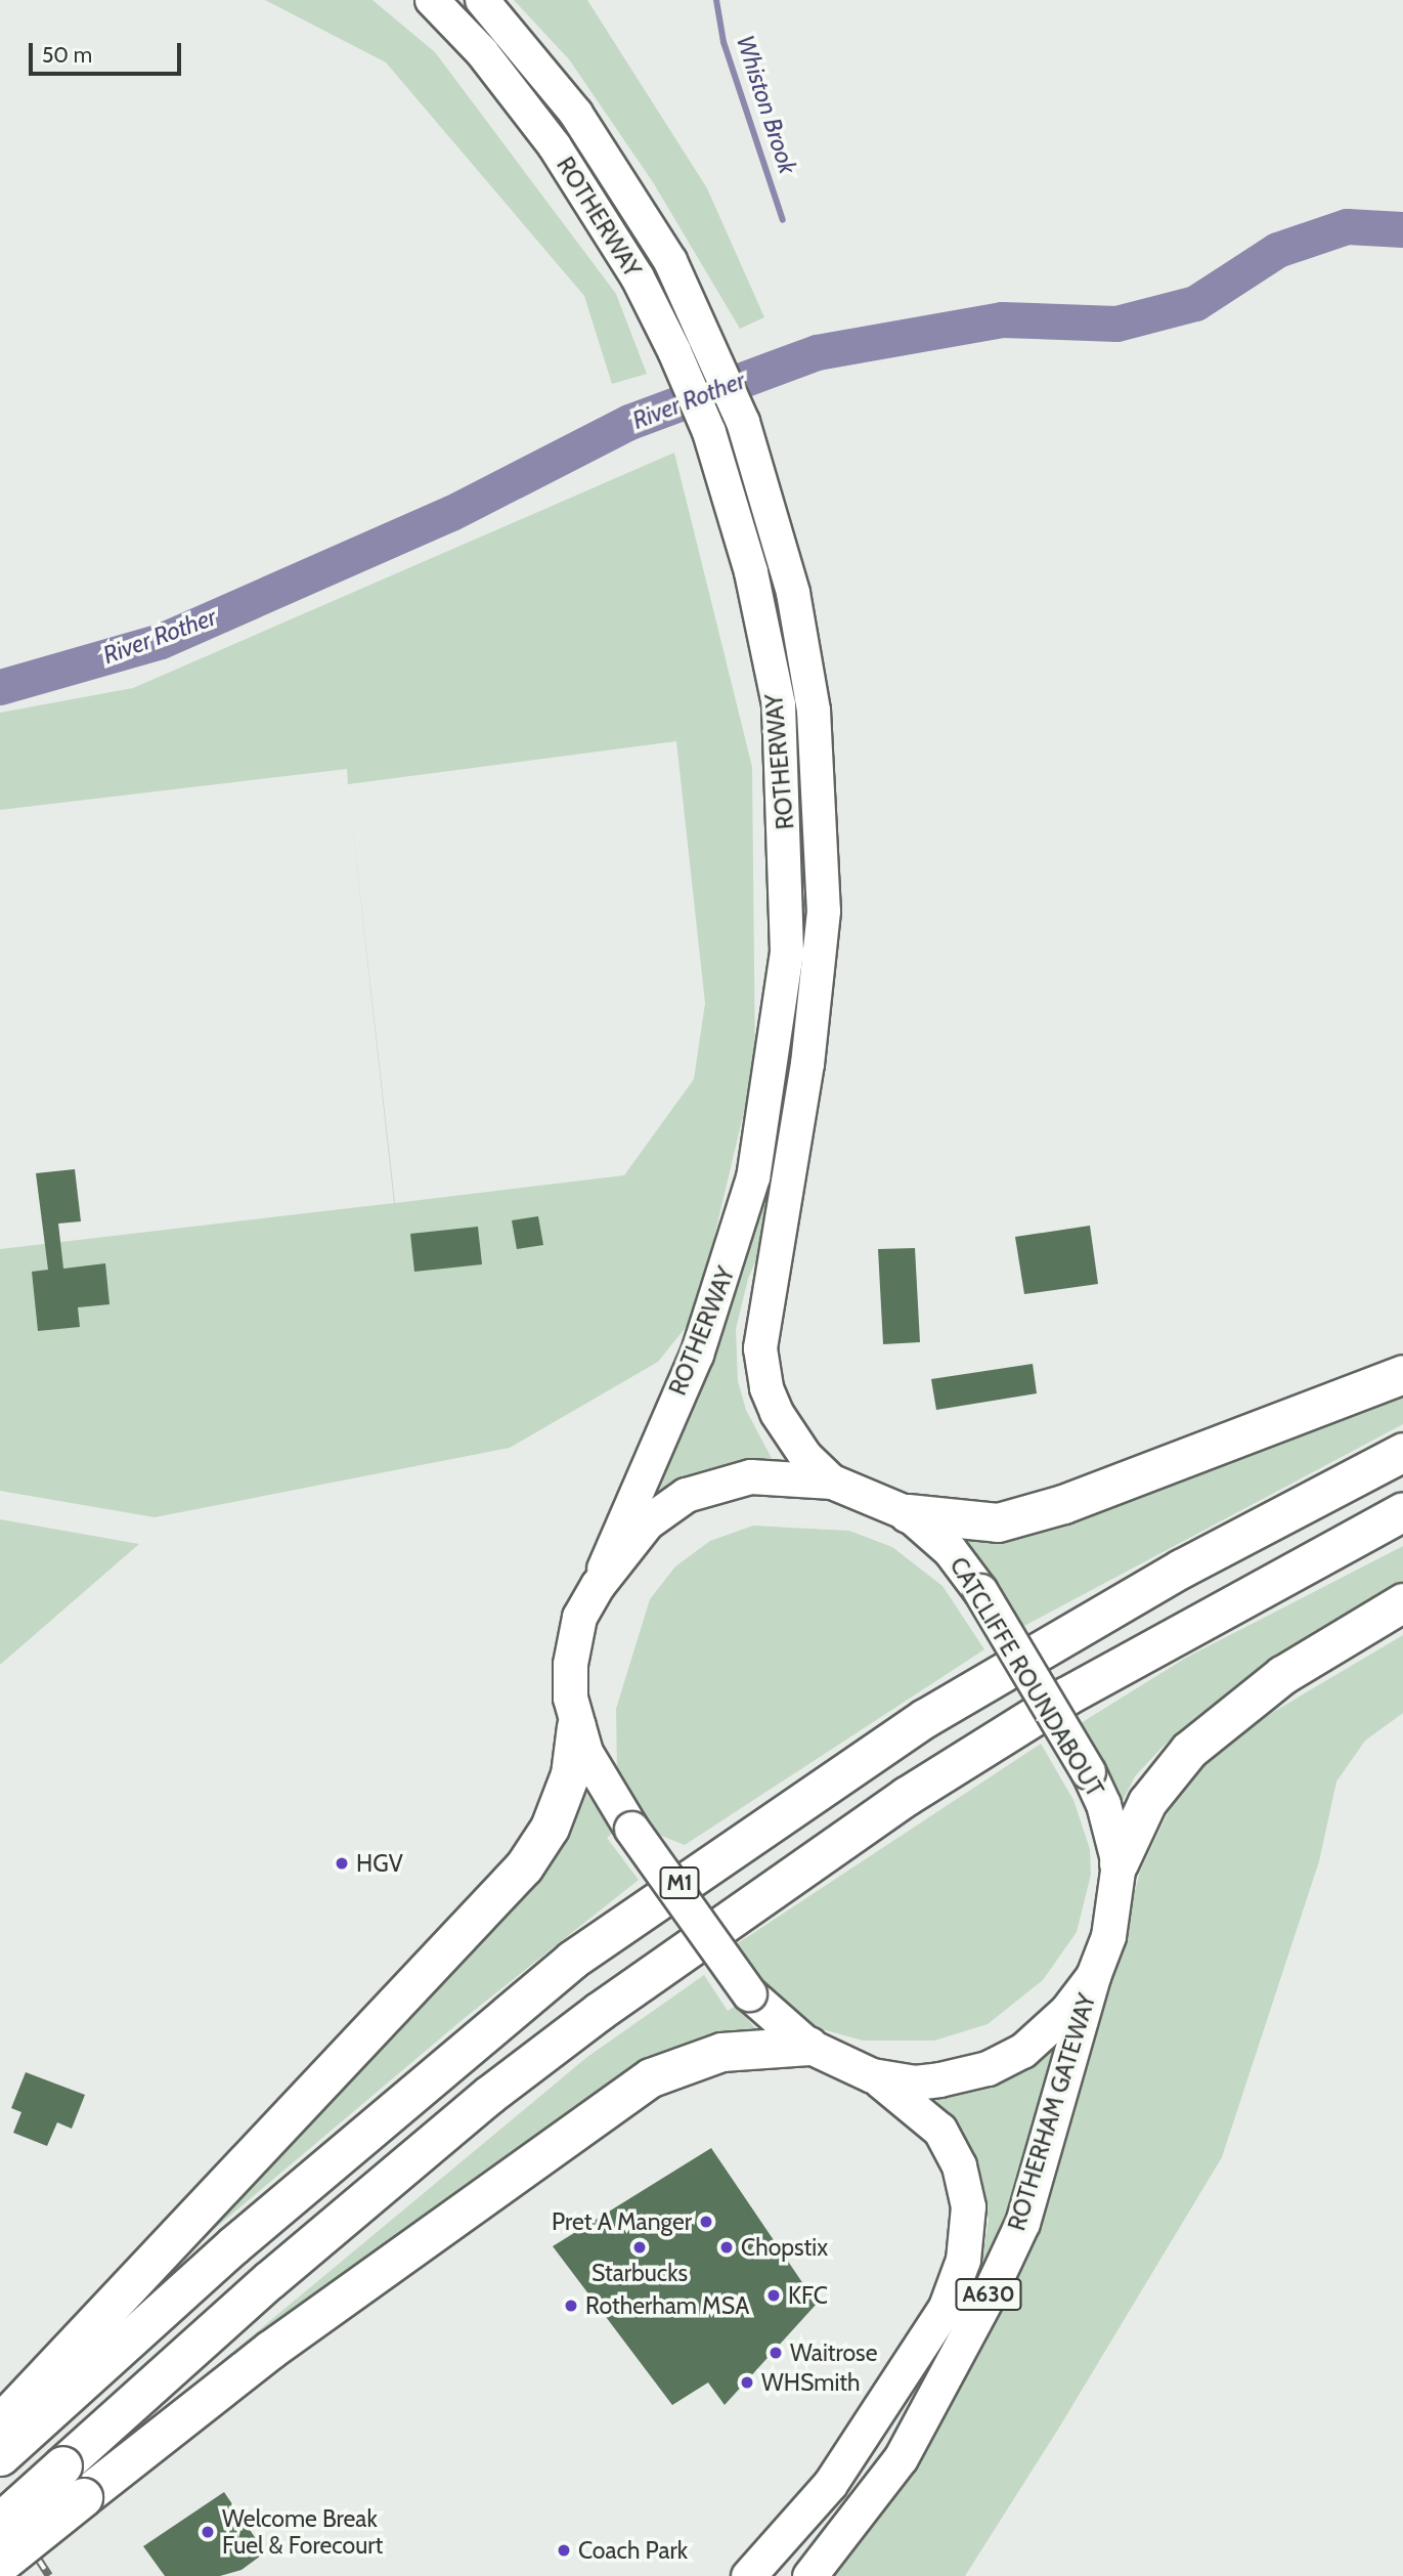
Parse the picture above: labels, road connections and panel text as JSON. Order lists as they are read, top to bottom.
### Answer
{
  "streets": {
    "highway": [
      "CATCLIFFE ROUNDABOUT",
      "M1",
      "ROTHERHAM GATEWAY",
      "A630"
    ],
    "main road": ["ROTHERWAY"]
  },
  "crossings": [
    ["ROTHERWAY", "CATCLIFFE ROUNDABOUT"],
    ["CATCLIFFE ROUNDABOUT", "ROTHERHAM GATEWAY"]
  ],
  "water": ["Whiston Brook", "River Rother"],
  "places": [
    "HGV",
    "Pret A Manger",
    "Starbucks",
    "Chopstix",
    "KFC",
    "Rotherham MSA",
    "Waitrose",
    "WHSmith",
    "Welcome Break Fuel & Forecourt",
    "Coach Park"
  ],
  "scale_bar": "50 m"
}
